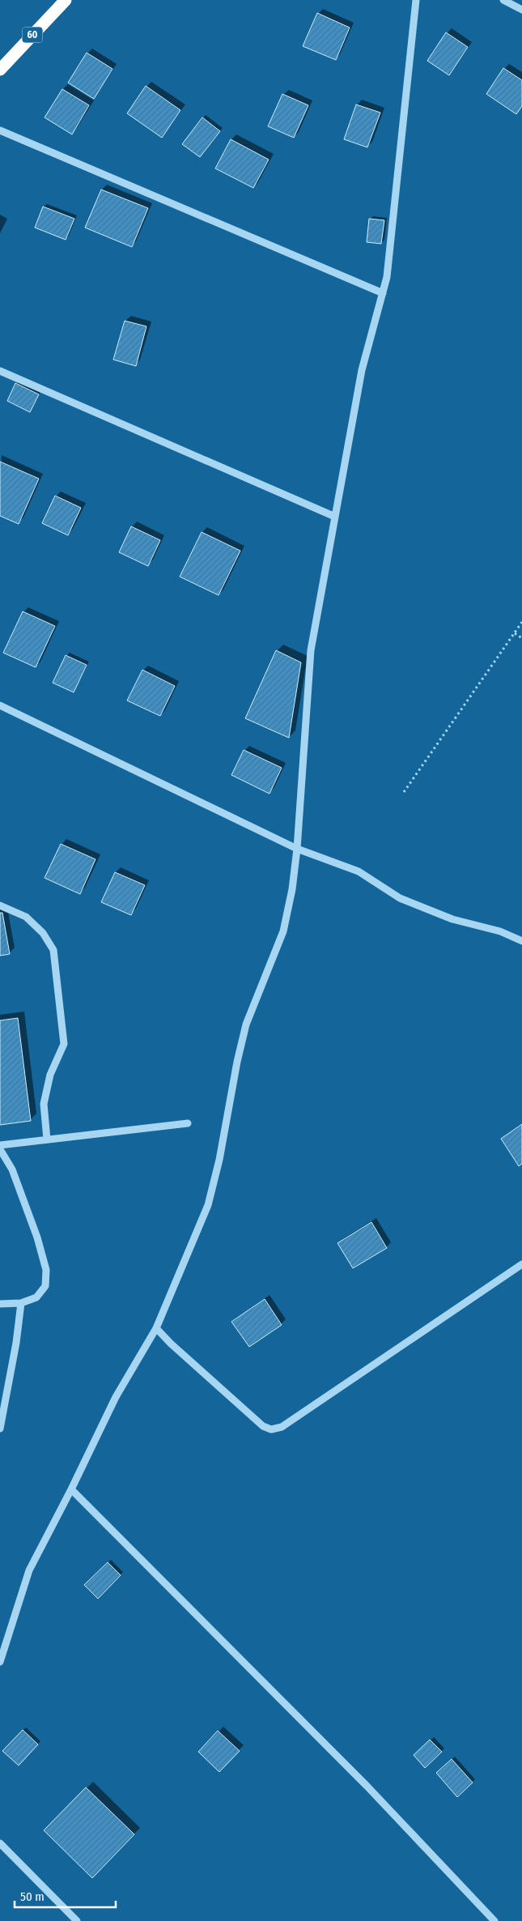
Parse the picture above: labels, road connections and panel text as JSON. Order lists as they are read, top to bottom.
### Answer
{
  "streets": {
    "highway": ["60"]
  },
  "scale_bar": "50 m"
}
